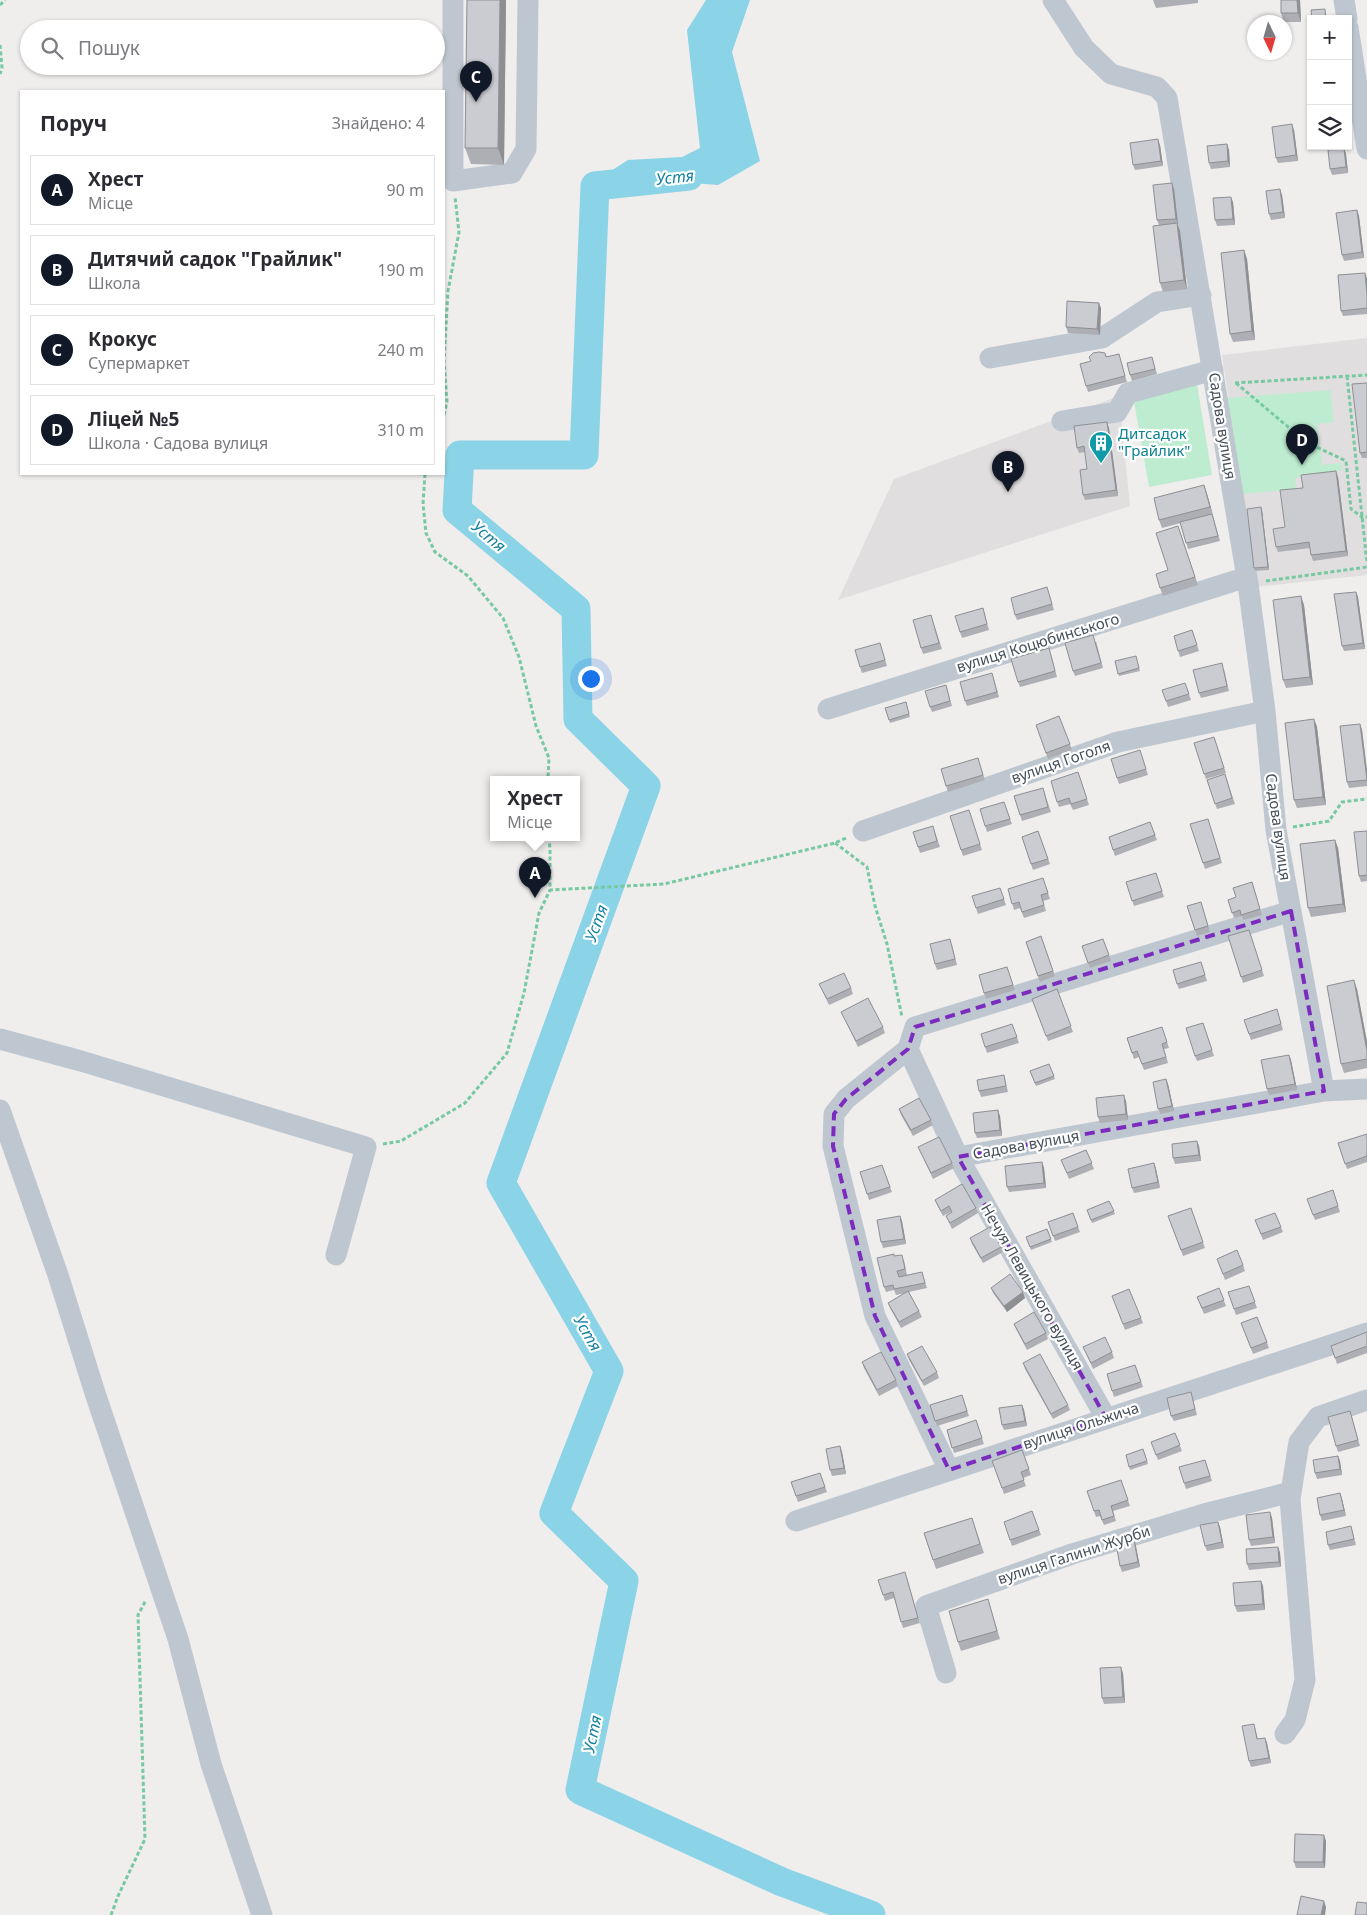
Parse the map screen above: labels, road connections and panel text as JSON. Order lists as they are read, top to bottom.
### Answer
{
  "streets": {
    "street": [
      "Садова вулиця",
      "вулиця Коцюбинського",
      "вулиця Гоголя",
      "Нечуя Левицького вулиця",
      "вулиця Ольжича",
      "вулиця Галини Журби"
    ]
  },
  "crossings": [
    ["Садова вулиця", "вулиця Коцюбинського"],
    ["Садова вулиця", "вулиця Гоголя"],
    ["Садова вулиця", "Нечуя Левицького вулиця"],
    ["Нечуя Левицького вулиця", "вулиця Ольжича"]
  ],
  "water": ["Устя"],
  "places": {
    "building": ["Дитсадок \"Грайлик\""]
  },
  "north": "bottom",
  "page": {
    "map_buttons": ["+", "−"],
    "search": "Пошук",
    "pins": [
      "C",
      "D",
      "B",
      "A"
    ],
    "heading": ["Поруч", "Знайдено: 4"],
    "list": [
      {
        "mark": "A",
        "name": "Хрест",
        "note": "Місце",
        "value": "90 m"
      },
      {
        "mark": "B",
        "name": "Дитячий садок \"Грайлик\"",
        "note": "Школа",
        "value": "190 m"
      },
      {
        "mark": "C",
        "name": "Крокус",
        "note": "Супермаркет",
        "value": "240 m"
      },
      {
        "mark": "D",
        "name": "Ліцей №5",
        "note": "Школа · Садова вулиця",
        "value": "310 m"
      }
    ],
    "popup": ["Хрест", "Місце"]
  }
}
